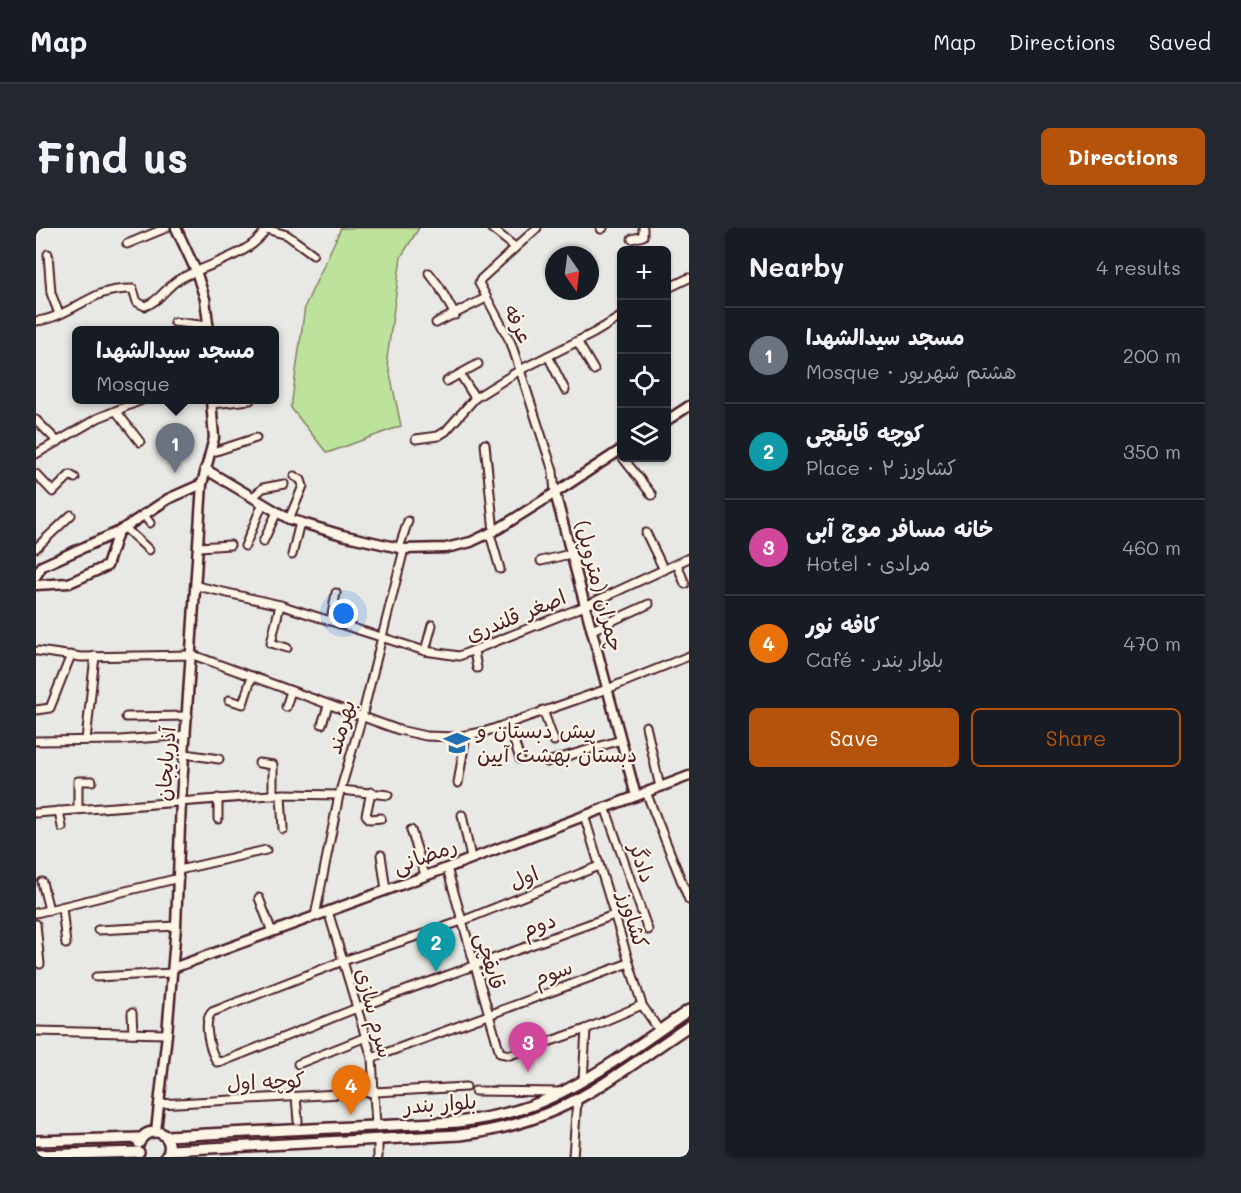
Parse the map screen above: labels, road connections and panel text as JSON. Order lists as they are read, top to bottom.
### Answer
{
  "streets": {
    "main road": ["بلوار بندر"],
    "street": [
      "عرفه",
      "چمران (متروپل)",
      "اصغر قلندری",
      "بهرمند",
      "آذربایجان",
      "رمضانی",
      "دادگر",
      "اول",
      "کشاورز",
      "دوم",
      "قایقچی",
      "سوم",
      "سرم سازی",
      "کوچه اول"
    ]
  },
  "crossings": [
    ["چمران (متروپل)", "اصغر قلندری"],
    ["چمران (متروپل)", "رمضانی"],
    ["بهرمند", "رمضانی"],
    ["آذربایجان", "رمضانی"],
    ["آذربایجان", "کوچه اول"],
    ["رمضانی", "دادگر"],
    ["رمضانی", "کشاورز"],
    ["رمضانی", "قایقچی"],
    ["رمضانی", "سرم سازی"],
    ["اول", "کشاورز"],
    ["اول", "دوم"],
    ["اول", "قایقچی"],
    ["اول", "سرم سازی"],
    ["کشاورز", "دوم"],
    ["کشاورز", "سوم"],
    ["کشاورز", "بلوار بندر"],
    ["دوم", "قایقچی"],
    ["دوم", "سرم سازی"],
    ["قایقچی", "سوم"],
    ["سوم", "سرم سازی"],
    ["سرم سازی", "کوچه اول"],
    ["سرم سازی", "بلوار بندر"]
  ],
  "places": {
    "school or university": ["پیش دبستان و دبستان بهشت آیین"]
  },
  "north": "bottom",
  "page": {
    "header": "Map",
    "nav": ["Map", "Directions", "Saved"],
    "buttons": [
      "Directions",
      ["Save", "Share"]
    ],
    "title": "Find us",
    "heading": ["Nearby", "4 results"],
    "map_buttons": ["+", "−"],
    "list": [
      {
        "mark": "1",
        "name": "مسجد سیدالشهدا",
        "note": "Mosque · هشتم شهریور",
        "value": "200 m"
      },
      {
        "mark": "2",
        "name": "کوچه قایقچی",
        "note": "Place · کشاورز ۲",
        "value": "350 m"
      },
      {
        "mark": "3",
        "name": "خانه مسافر موج آبی",
        "note": "Hotel · مرادی",
        "value": "460 m"
      },
      {
        "mark": "4",
        "name": "کافه نور",
        "note": "Café · بلوار بندر",
        "value": "470 m"
      }
    ],
    "popup": ["مسجد سیدالشهدا", "Mosque"],
    "pins": [
      "1",
      "2",
      "3",
      "4"
    ]
  }
}
